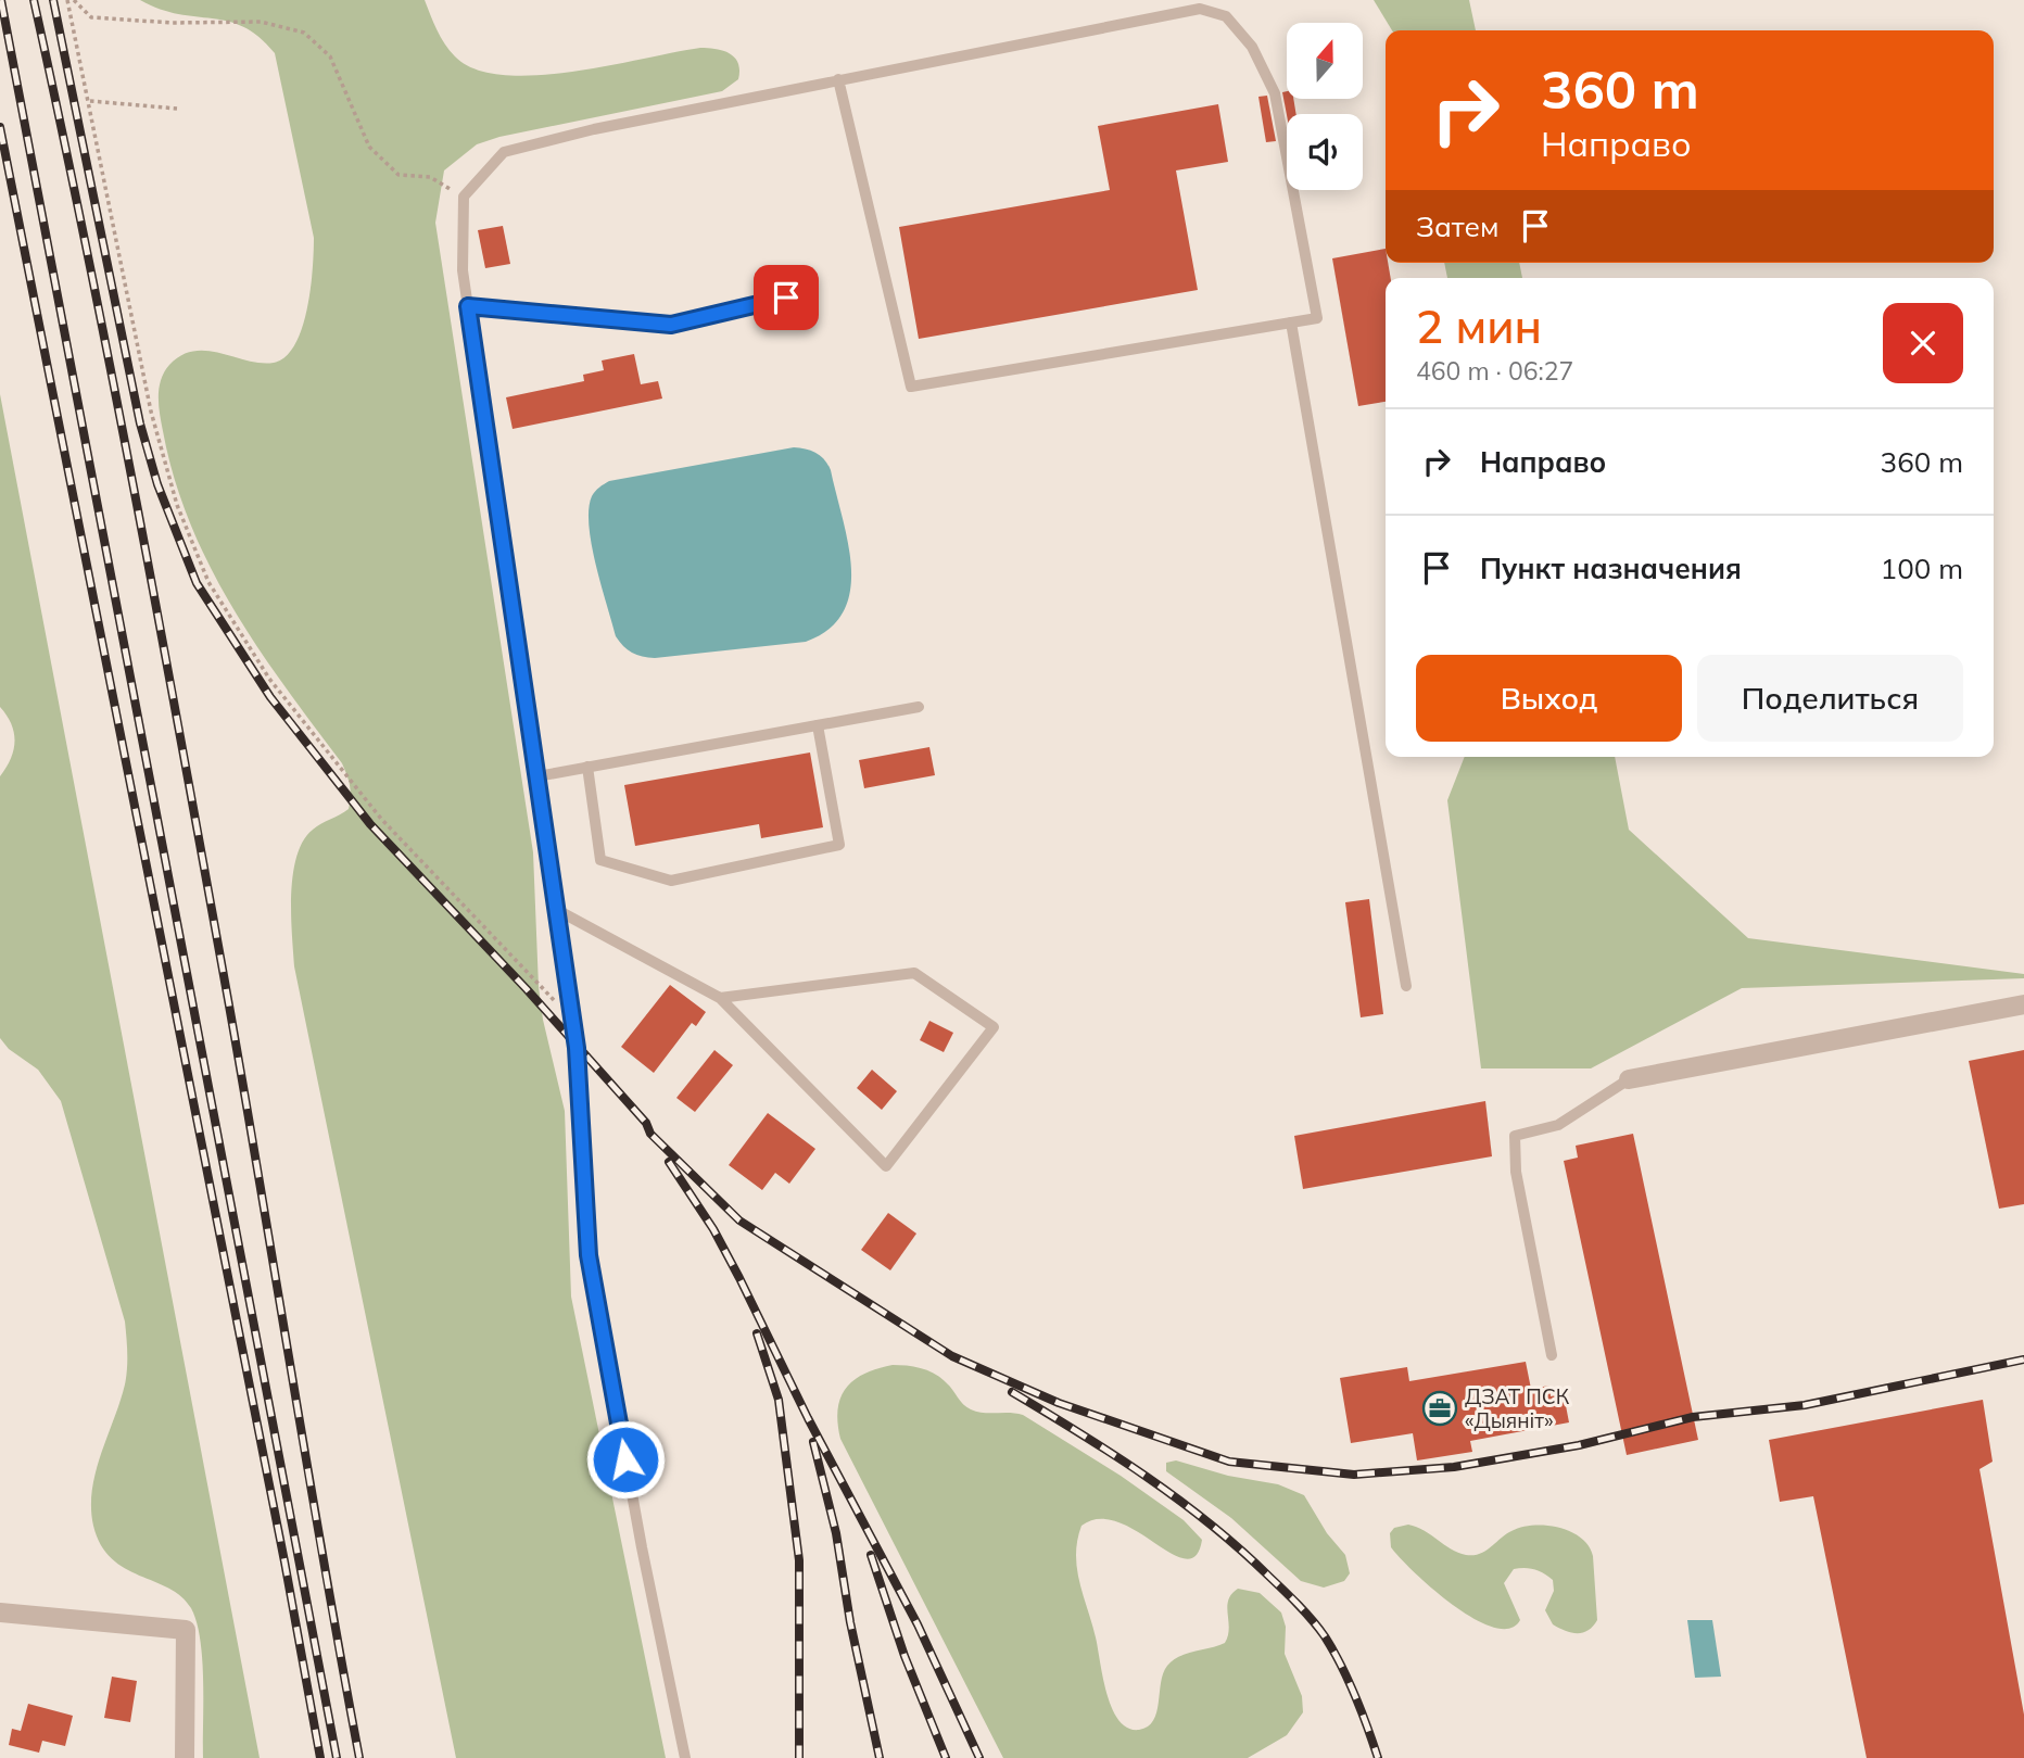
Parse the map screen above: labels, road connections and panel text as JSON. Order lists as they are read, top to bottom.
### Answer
{
  "places": {
    "office": ["ДЗАТ ПСК «Дыяніт»"]
  },
  "north": "top",
  "page": {
    "turn": ["360 m", "Направо"],
    "then": "Затем",
    "heading": ["2 мин", "460 m · 06:27"],
    "list": [
      {
        "name": "Направо",
        "value": "360 m"
      },
      {
        "name": "Пункт назначения",
        "value": "100 m"
      }
    ],
    "buttons": ["Выход", "Поделиться"]
  }
}
